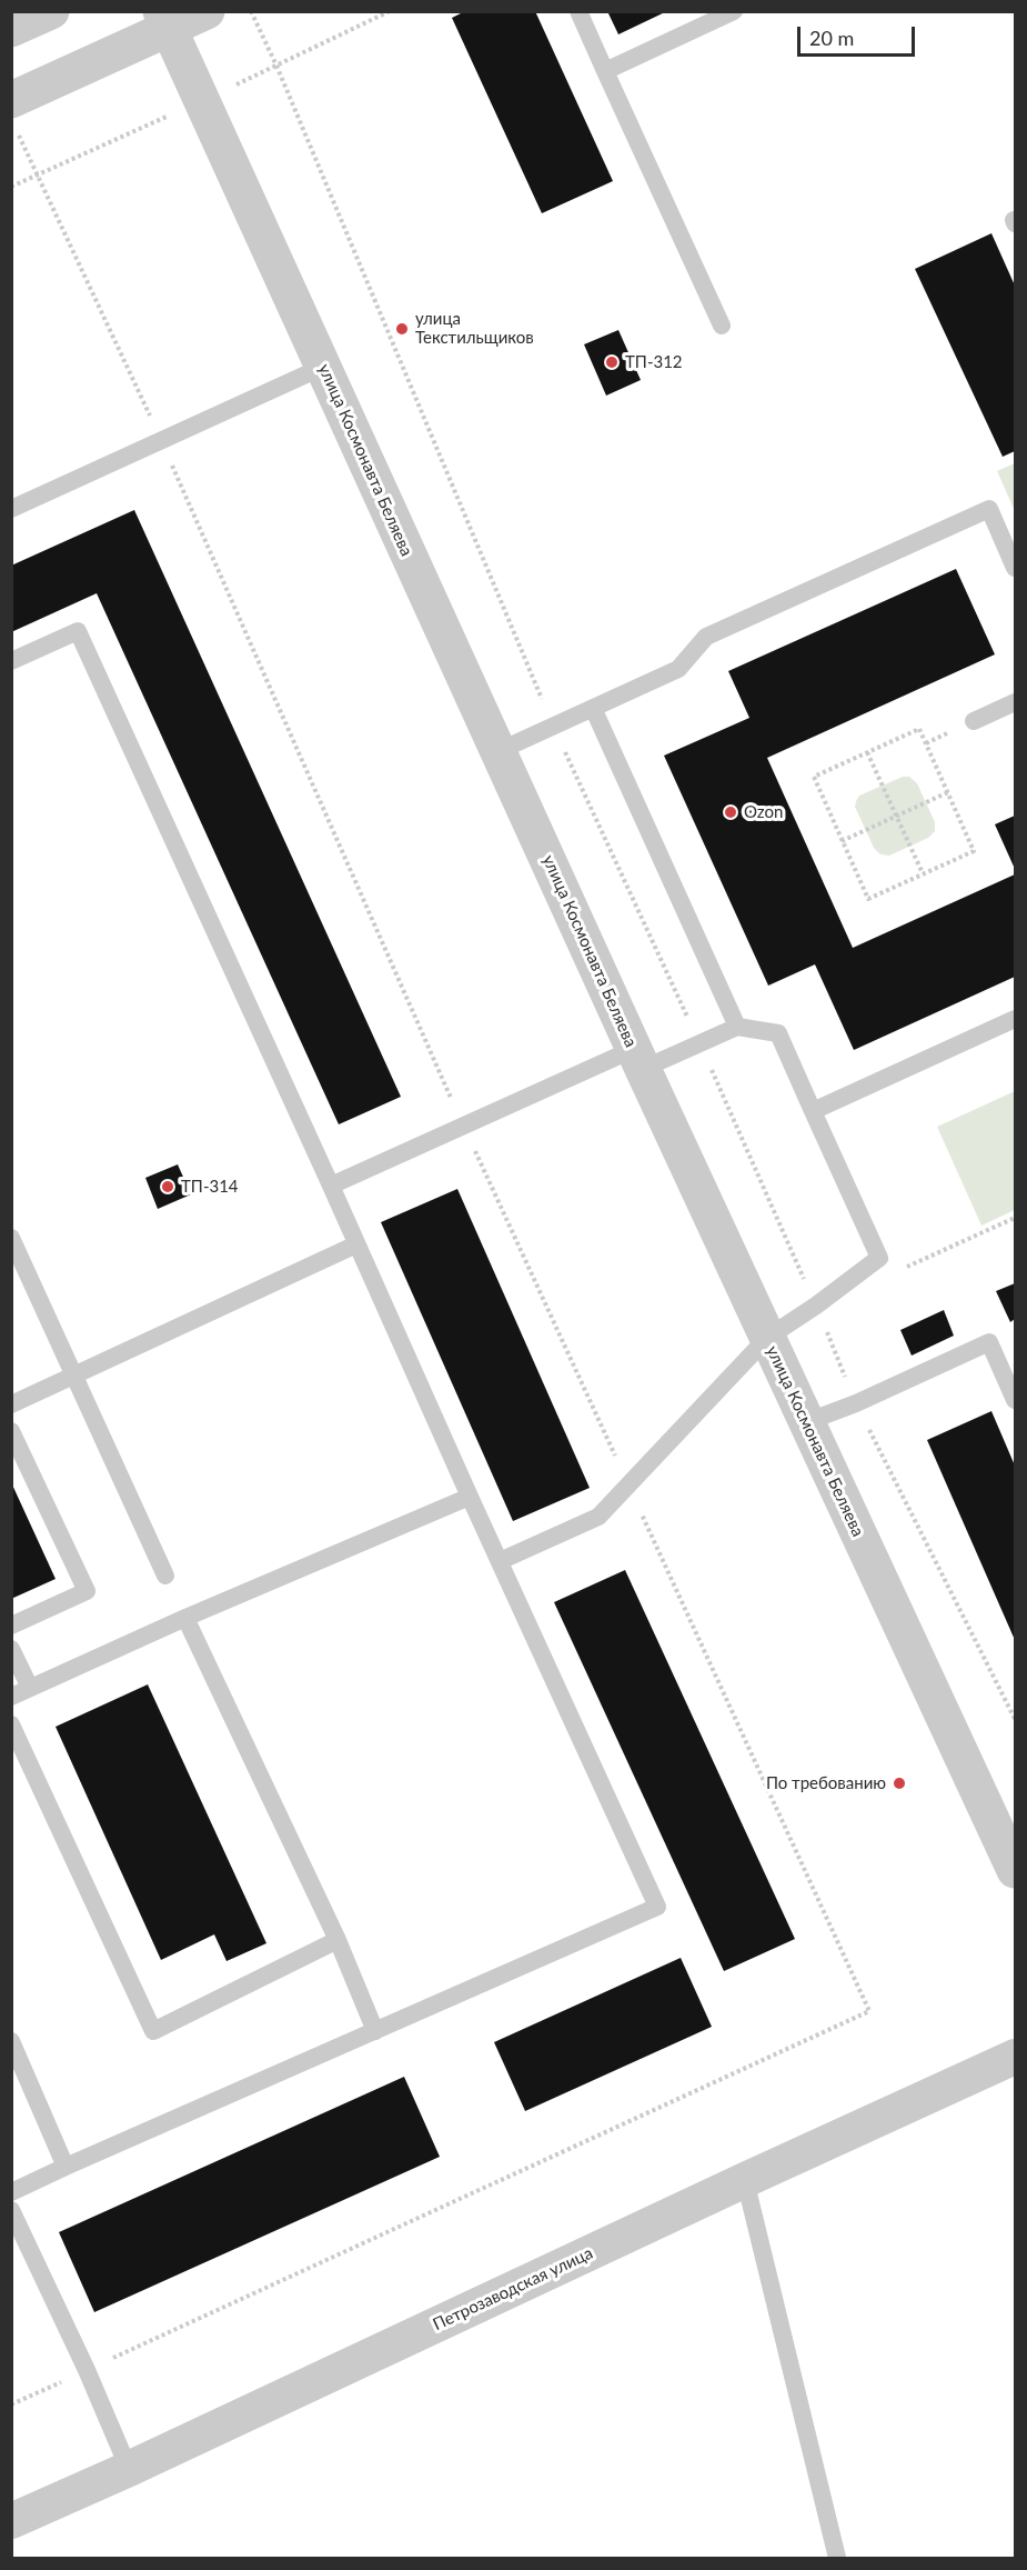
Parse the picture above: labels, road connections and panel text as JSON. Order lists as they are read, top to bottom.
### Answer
{
  "streets": {
    "street": ["улица Космонавта Беляева", "Петрозаводская улица"]
  },
  "places": [
    "улица Текстильщиков",
    "ТП-312",
    "Ozon",
    "ТП-314",
    "По требованию"
  ],
  "scale_bar": "20 m"
}
